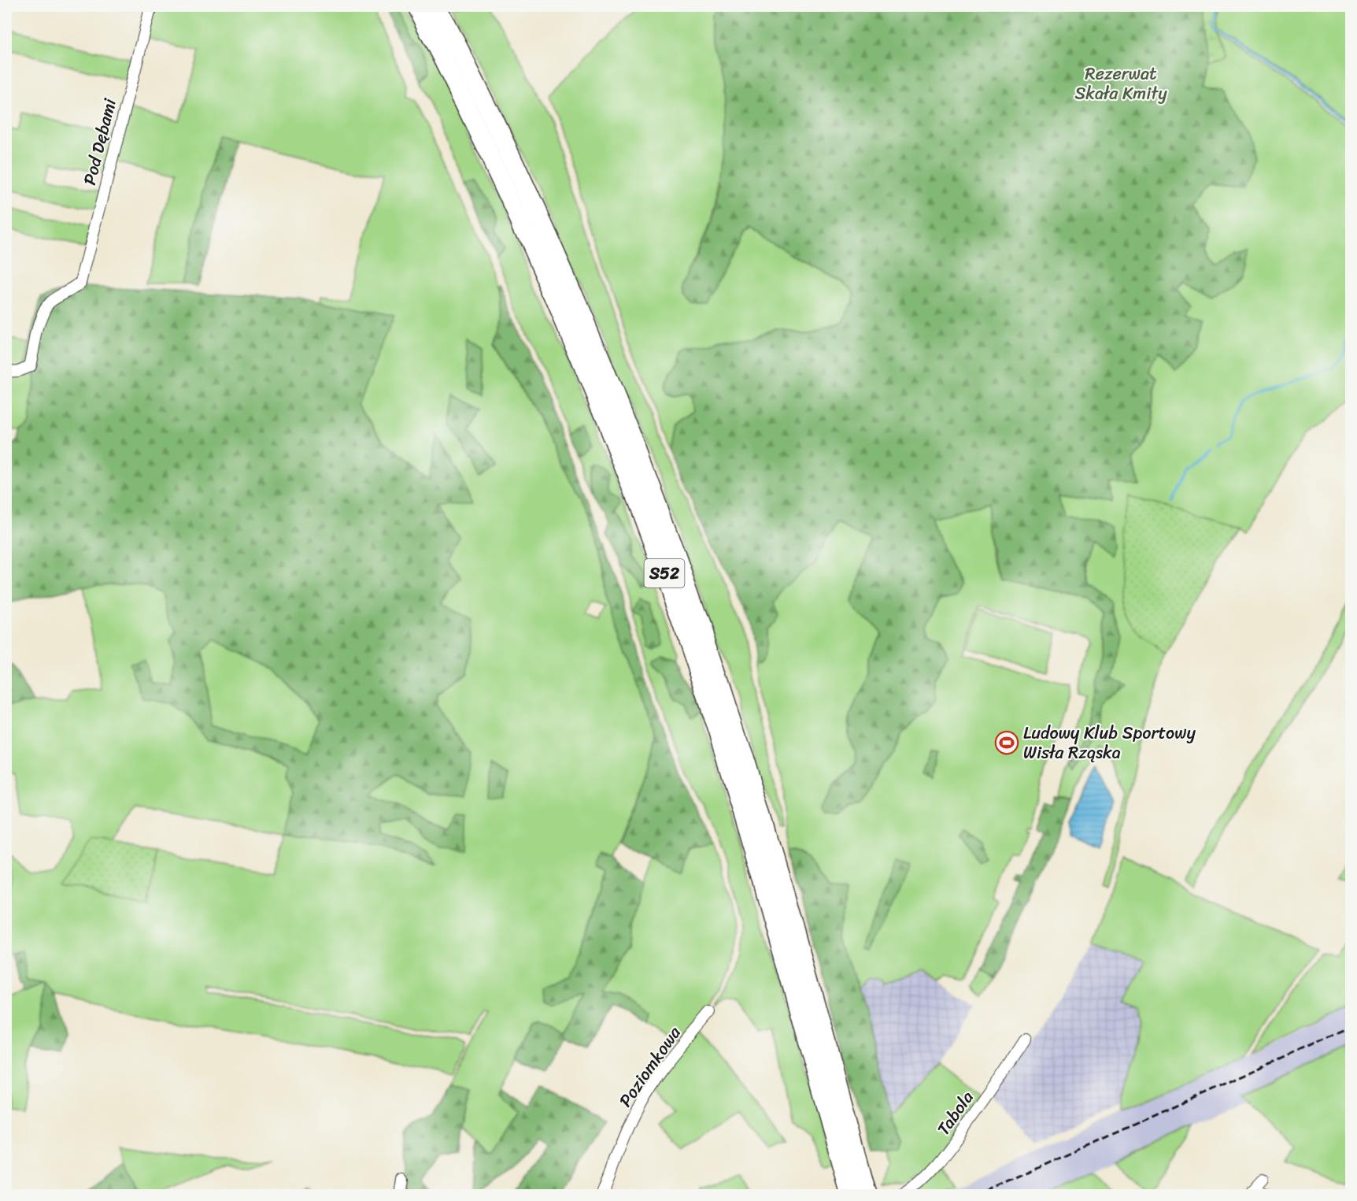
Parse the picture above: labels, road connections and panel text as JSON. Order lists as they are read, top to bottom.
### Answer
{
  "streets": {
    "highway": ["S52"],
    "street": ["Pod Dębami", "Poziomkowa", "Tabola"]
  },
  "parks": ["Rezerwat Skała Kmity"],
  "places": {
    "sports": ["Ludowy Klub Sportowy Wisła Rząska"]
  }
}
